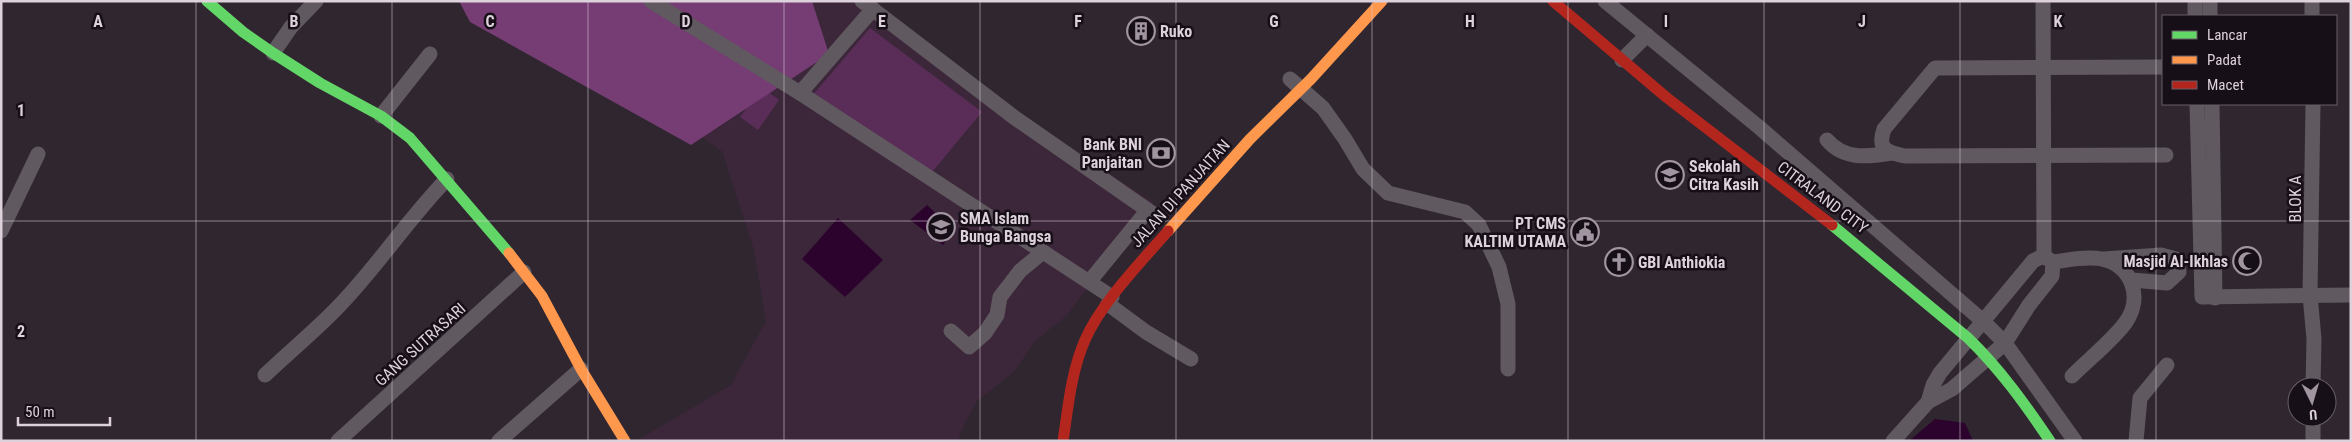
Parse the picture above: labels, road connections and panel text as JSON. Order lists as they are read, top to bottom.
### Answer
{
  "streets": {
    "main road": ["JALAN DI PANJAITAN", "CITRALAND CITY"],
    "street": ["BLOK A", "GANG SUTRASARI"]
  },
  "places": {
    "building": ["Ruko"],
    "bank": ["Bank BNI Panjaitan"],
    "school or university": ["Sekolah Citra Kasih", "SMA Islam Bunga Bangsa"],
    "public building": ["PT CMS KALTIM UTAMA"],
    "mosque": ["Masjid Al-Ikhlas"],
    "church": ["GBI Anthiokia"]
  },
  "legend": ["Lancar", "Padat", "Macet"],
  "scale_bar": "50 m",
  "north": "bottom",
  "grid": {
    "columns": [
      "A",
      "B",
      "C",
      "D",
      "E",
      "F",
      "G",
      "H",
      "I",
      "J",
      "K"
    ],
    "rows": ["1", "2"]
  }
}
